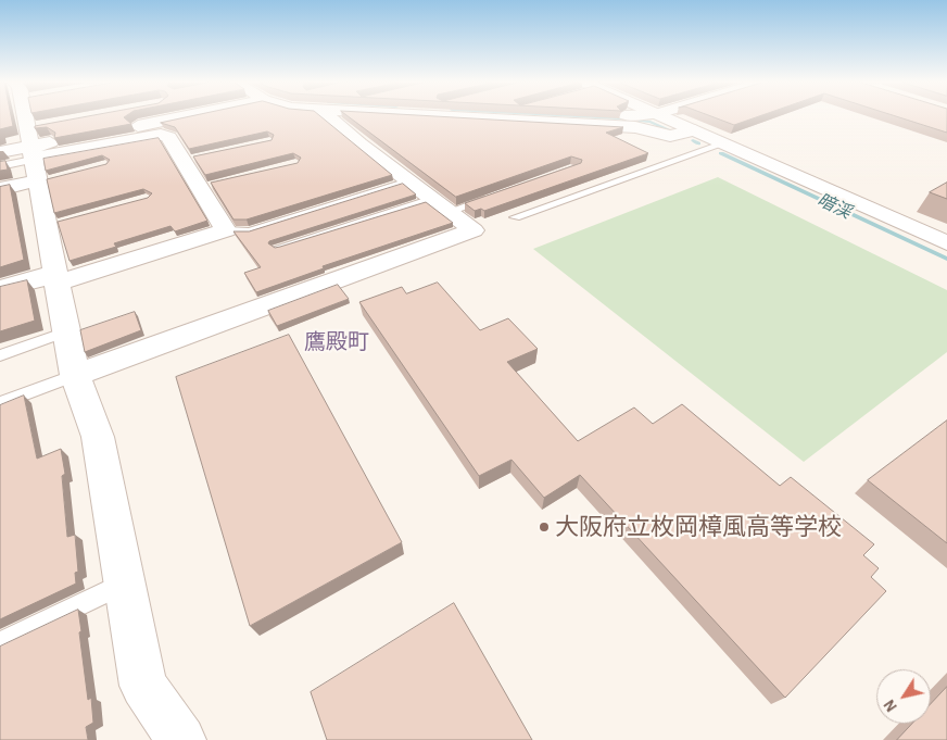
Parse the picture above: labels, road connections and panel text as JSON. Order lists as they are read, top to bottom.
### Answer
{
  "districts": ["鷹殿町"],
  "water": ["暗渓"],
  "places": ["大阪府立枚岡樟風高等学校"],
  "north": "bottom left"
}
